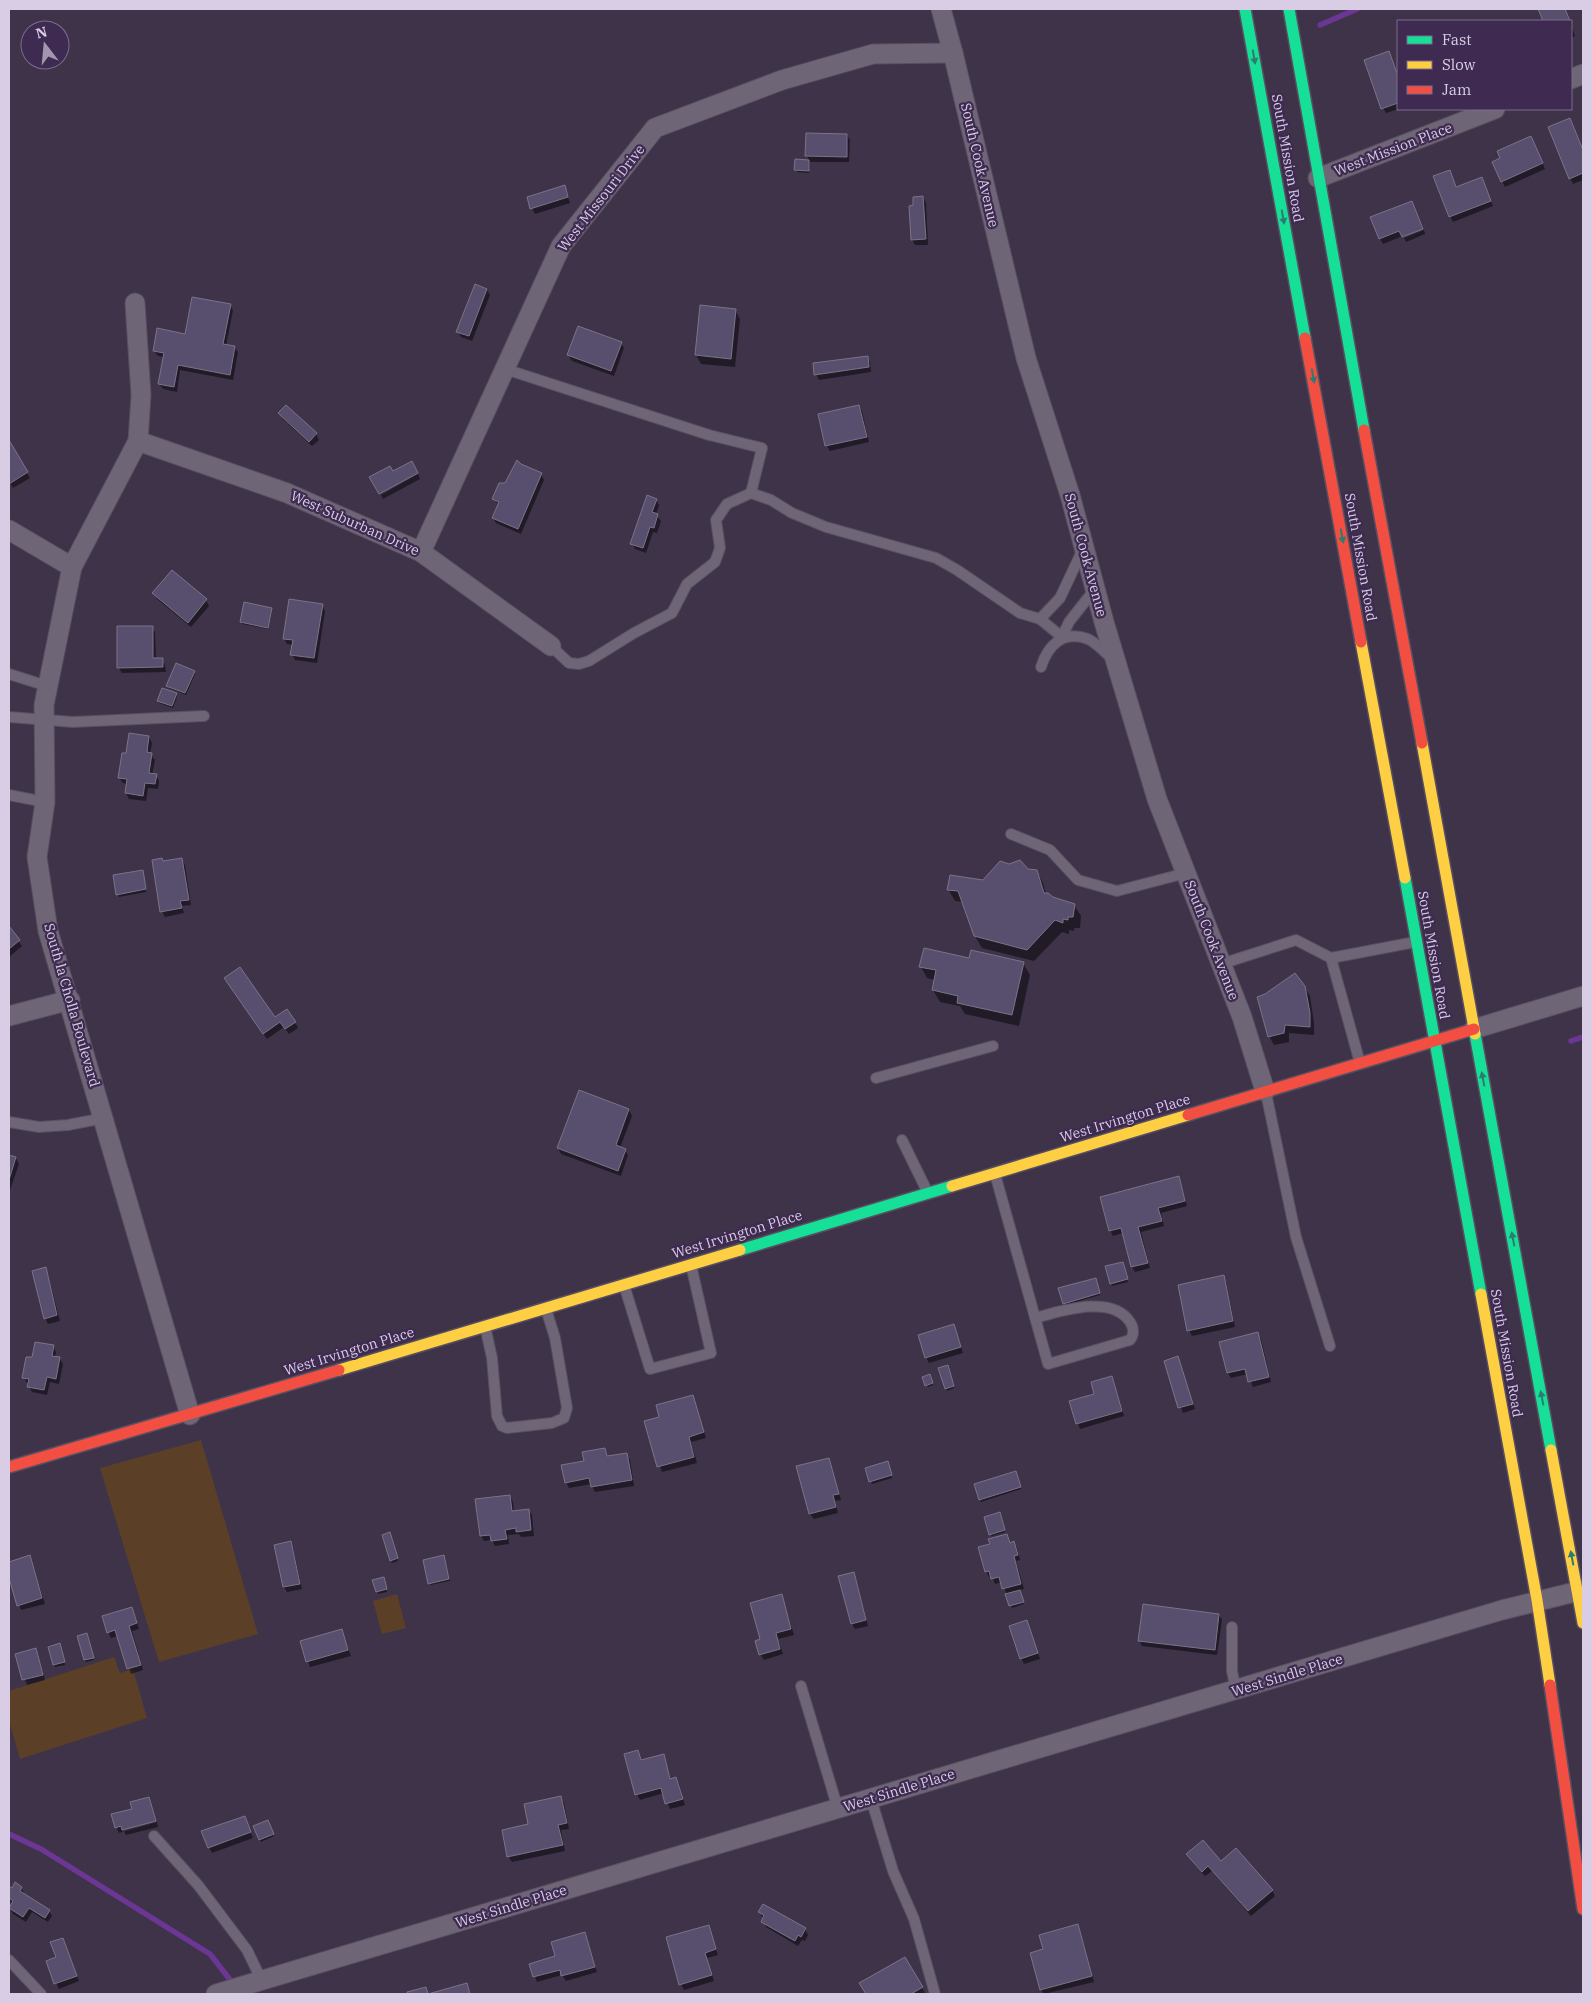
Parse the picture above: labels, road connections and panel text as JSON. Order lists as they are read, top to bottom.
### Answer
{
  "streets": {
    "main road": ["South Mission Road", "West Irvington Place"],
    "street": [
      "West Mission Place",
      "South Cook Avenue",
      "West Missouri Drive",
      "West Suburban Drive",
      "South la Cholla Boulevard",
      "West Sindle Place"
    ]
  },
  "crossings": [
    ["West Mission Place", "South Mission Road"],
    ["South Mission Road", "West Irvington Place"],
    ["South Mission Road", "West Sindle Place"],
    ["South Cook Avenue", "West Missouri Drive"],
    ["South Cook Avenue", "West Irvington Place"],
    ["West Missouri Drive", "West Suburban Drive"],
    ["West Suburban Drive", "South la Cholla Boulevard"],
    ["South la Cholla Boulevard", "West Irvington Place"]
  ],
  "legend": ["Fast", "Slow", "Jam"],
  "north": "top"
}
